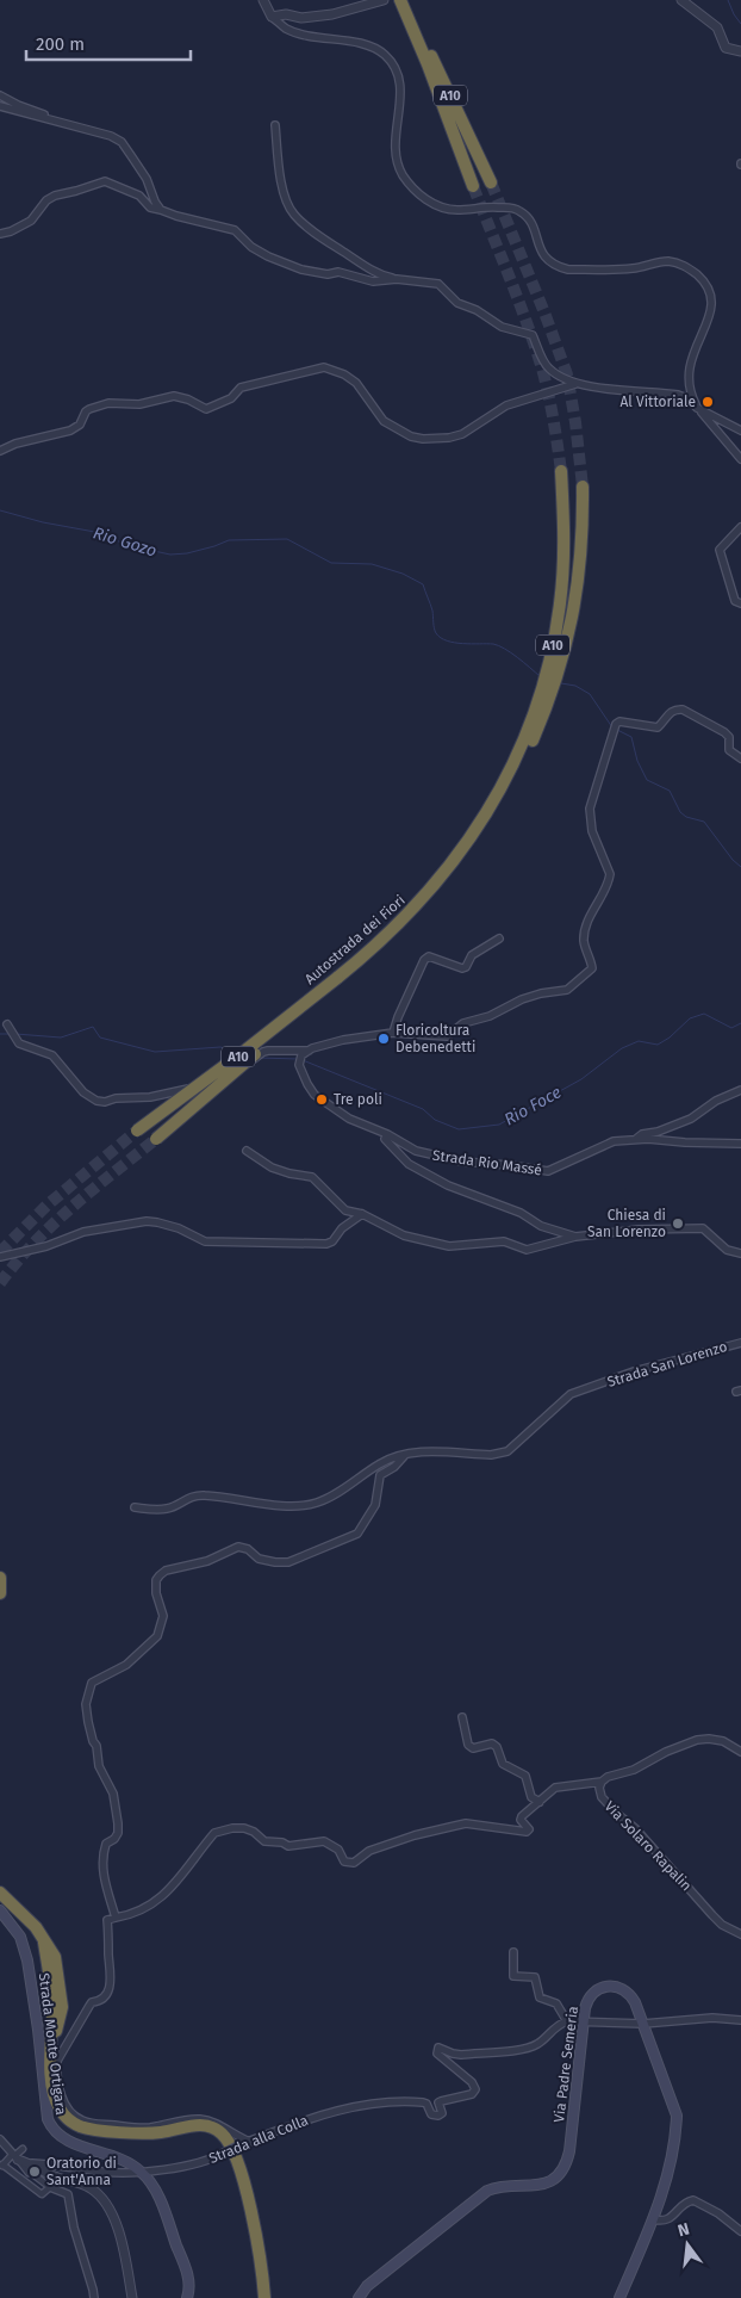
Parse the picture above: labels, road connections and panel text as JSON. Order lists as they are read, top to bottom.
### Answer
{
  "streets": {
    "highway": ["A10", "Autostrada dei Fiori"],
    "main road": ["Strada Monte Ortigara", "Via Padre Semeria"],
    "street": [
      "Strada Rio Massé",
      "Strada San Lorenzo",
      "Via Solaro Rapalin",
      "Strada alla Colla"
    ]
  },
  "crossings": [
    ["Strada Monte Ortigara", "Strada alla Colla"]
  ],
  "water": ["Rio Gozo", "Rio Foce"],
  "places": [
    "Al Vittoriale",
    "Floricoltura Debenedetti",
    "Tre poli",
    "Chiesa di San Lorenzo",
    "Oratorio di Sant'Anna"
  ],
  "scale_bar": "200 m",
  "north": "top"
}
